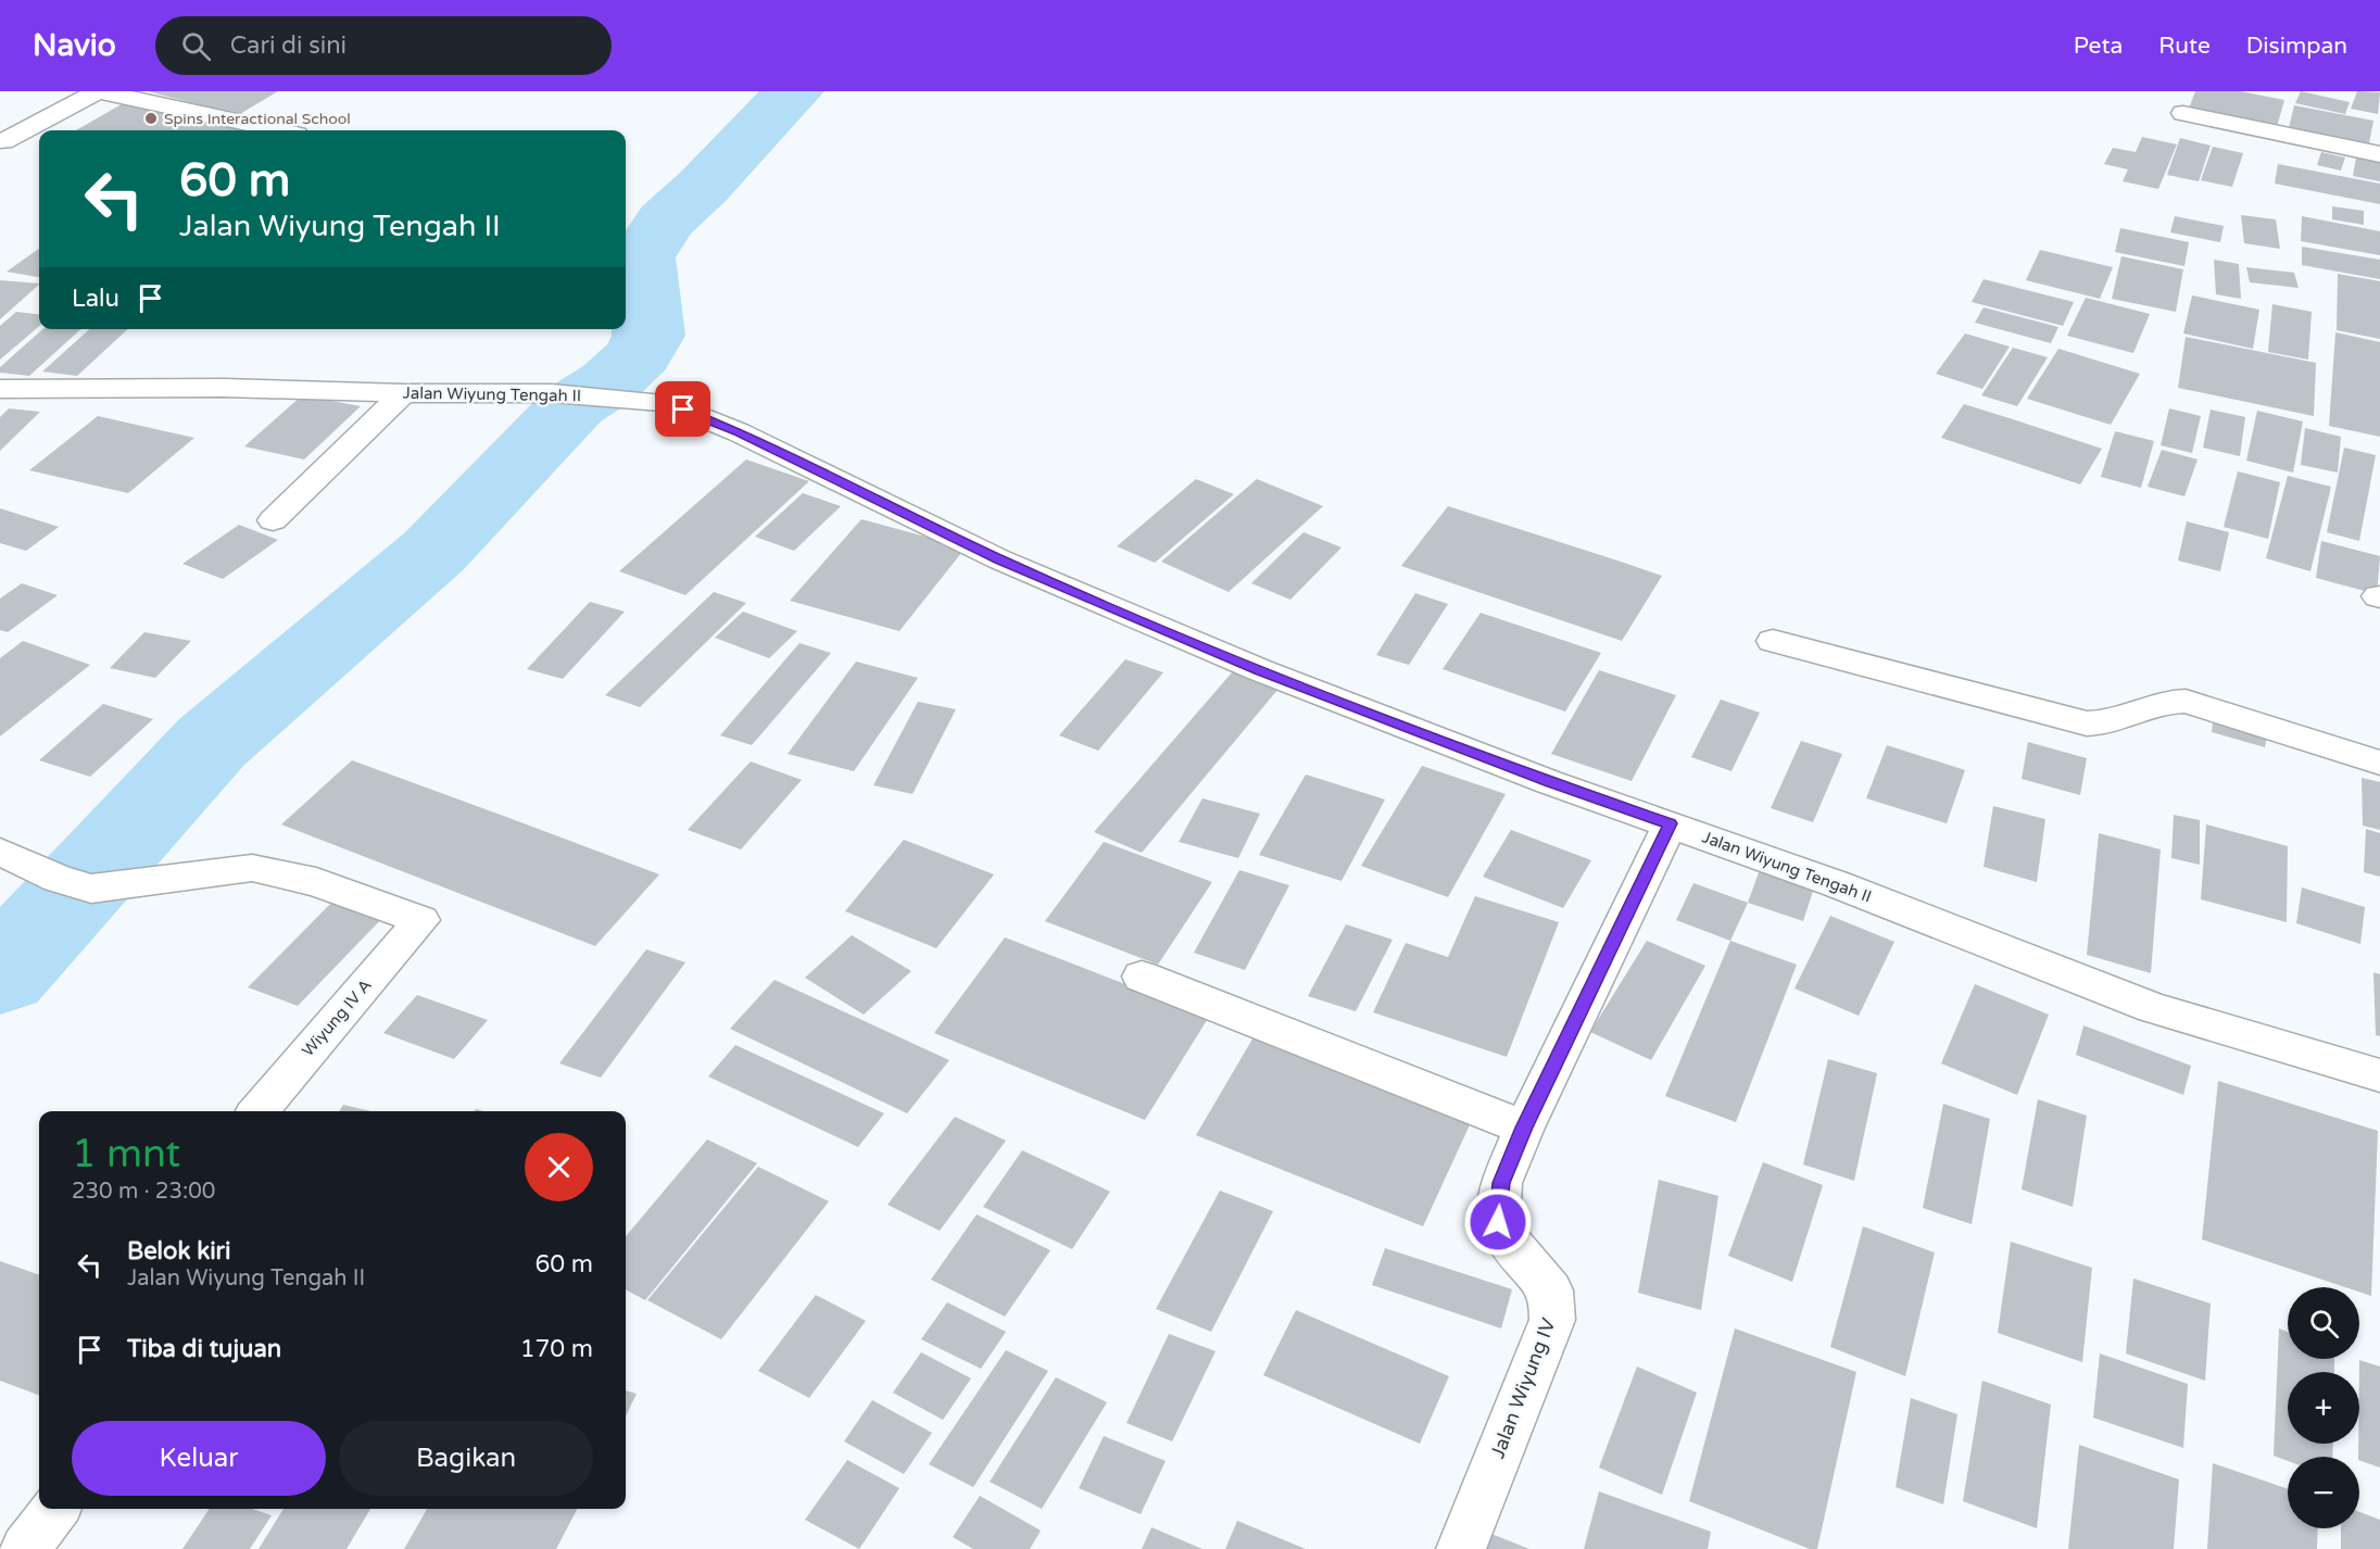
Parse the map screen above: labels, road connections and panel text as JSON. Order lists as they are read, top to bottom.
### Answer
{
  "streets": {
    "street": ["Jalan Wiyung Tengah II", "Wiyung IV A", "Jalan Wiyung IV"]
  },
  "crossings": [
    ["Jalan Wiyung Tengah II", "Jalan Wiyung IV"]
  ],
  "places": ["Spins Interactional School"],
  "page": {
    "header": "Navio",
    "search": "Cari di sini",
    "nav": ["Peta", "Rute", "Disimpan"],
    "turn": ["60 m", "Jalan Wiyung Tengah II"],
    "then": "Lalu",
    "heading": ["1 mnt", "230 m · 23:00"],
    "list": [
      {
        "name": "Belok kiri",
        "note": "Jalan Wiyung Tengah II",
        "value": "60 m"
      },
      {
        "name": "Tiba di tujuan",
        "value": "170 m"
      }
    ],
    "map_buttons": ["+", "−"],
    "buttons": ["Keluar", "Bagikan"]
  }
}
